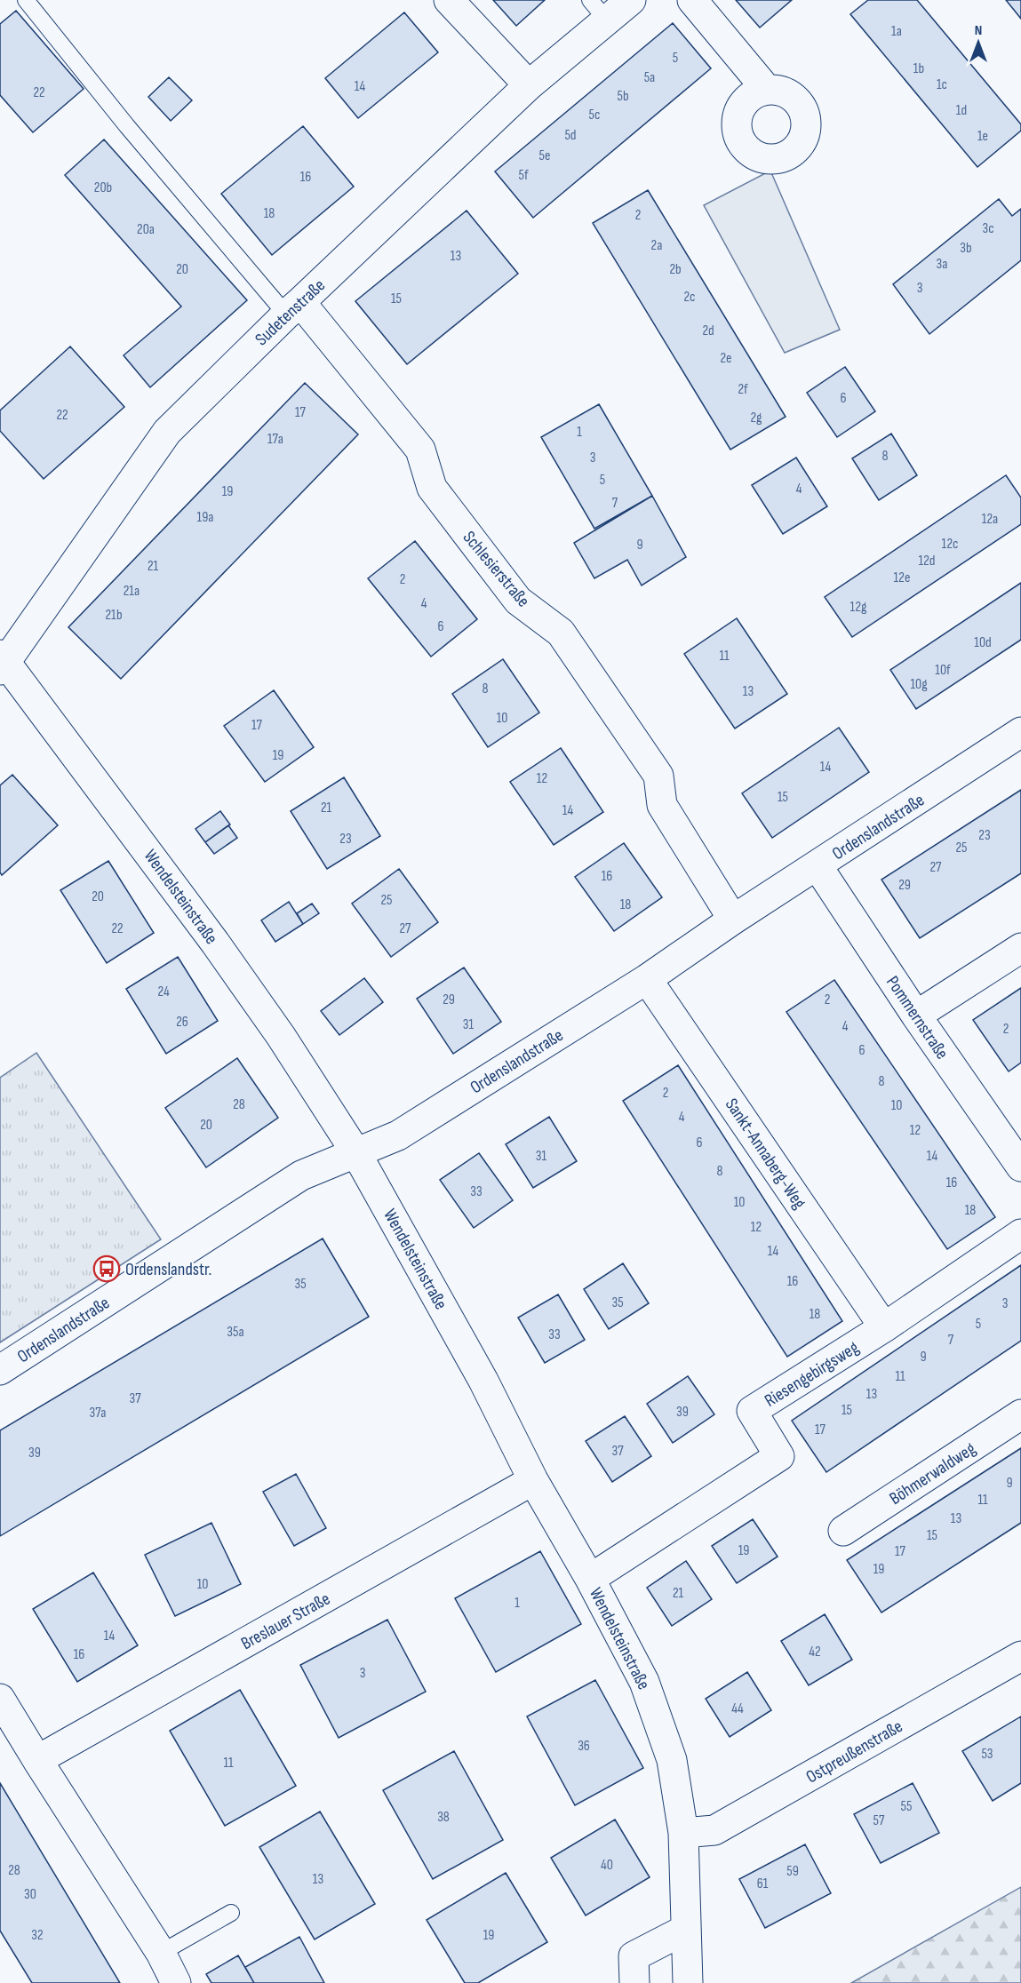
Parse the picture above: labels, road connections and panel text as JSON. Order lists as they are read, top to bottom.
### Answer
{
  "streets": {
    "street": [
      "Sudetenstraße",
      "Schlesierstraße",
      "Ordenslandstraße",
      "Wendelsteinstraße",
      "Pommernstraße",
      "Sankt-Annaberg-Weg",
      "Riesengebirgsweg",
      "Böhmerwaldweg",
      "Breslauer Straße",
      "Ostpreußenstraße"
    ]
  },
  "crossings": [
    ["Sudetenstraße", "Schlesierstraße"],
    ["Sudetenstraße", "Wendelsteinstraße"],
    ["Schlesierstraße", "Ordenslandstraße"],
    ["Ordenslandstraße", "Wendelsteinstraße"],
    ["Ordenslandstraße", "Pommernstraße"],
    ["Ordenslandstraße", "Sankt-Annaberg-Weg"],
    ["Wendelsteinstraße", "Riesengebirgsweg"],
    ["Wendelsteinstraße", "Breslauer Straße"],
    ["Wendelsteinstraße", "Ostpreußenstraße"],
    ["Sankt-Annaberg-Weg", "Riesengebirgsweg"]
  ],
  "places": {
    "bus stop": ["Ordenslandstr."]
  },
  "house_numbers": [
    "1a",
    "5",
    "1b",
    "5a",
    "1c",
    "14",
    "22",
    "5b",
    "1d",
    "5c",
    "5d",
    "1e",
    "5e",
    "5f",
    "16",
    "20b",
    "18",
    "2",
    "3c",
    "20a",
    "2a",
    "3b",
    "13",
    "3a",
    "20",
    "2b",
    "3",
    "2c",
    "15",
    "2d",
    "2e",
    "2f",
    "6",
    "17",
    "22",
    "2g",
    "1",
    "17a",
    "8",
    "3",
    "5",
    "4",
    "19",
    "7",
    "19a",
    "12a",
    "12c",
    "9",
    "12d",
    "21",
    "12e",
    "2",
    "21a",
    "4",
    "12g",
    "21b",
    "6",
    "10d",
    "11",
    "10f",
    "10g",
    "8",
    "13",
    "10",
    "17",
    "19",
    "14",
    "12",
    "15",
    "21",
    "14",
    "23",
    "23",
    "25",
    "27",
    "16",
    "29",
    "20",
    "25",
    "18",
    "22",
    "27",
    "24",
    "29",
    "2",
    "26",
    "31",
    "4",
    "2",
    "6",
    "8",
    "2",
    "28",
    "10",
    "4",
    "20",
    "12",
    "6",
    "31",
    "14",
    "8",
    "16",
    "33",
    "10",
    "18",
    "12",
    "14",
    "16",
    "35",
    "35",
    "3",
    "18",
    "5",
    "35a",
    "33",
    "7",
    "9",
    "11",
    "13",
    "37",
    "15",
    "39",
    "37a",
    "17",
    "37",
    "39",
    "9",
    "11",
    "13",
    "15",
    "19",
    "17",
    "19",
    "10",
    "21",
    "1",
    "14",
    "42",
    "16",
    "3",
    "44",
    "36",
    "53",
    "11",
    "55",
    "38",
    "57",
    "40",
    "28",
    "59",
    "13",
    "61",
    "30",
    "32",
    "19"
  ],
  "north": "top"
}
